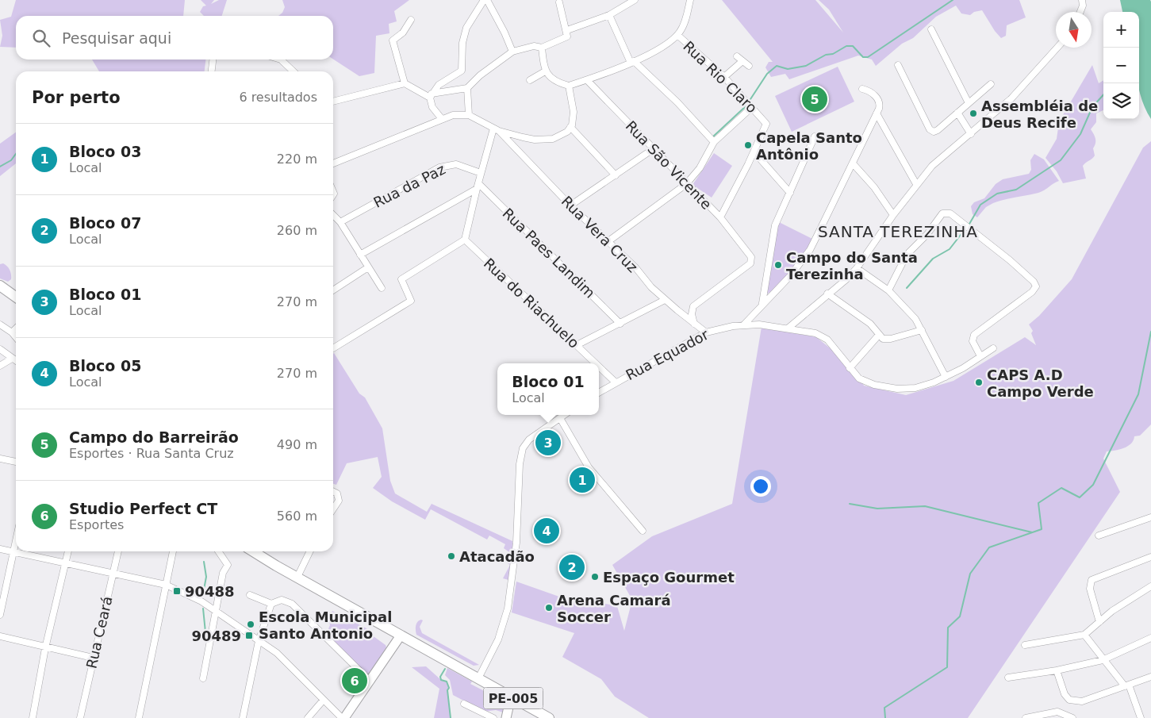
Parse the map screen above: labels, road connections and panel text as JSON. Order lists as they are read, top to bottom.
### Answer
{
  "streets": {
    "main road": ["PE-005"],
    "street": [
      "Rua Rio Claro",
      "Rua São Vicente",
      "Rua da Paz",
      "Rua Vera Cruz",
      "Rua Paes Landim",
      "Rua do Riachuelo",
      "Rua Equador",
      "Rua Ceará"
    ]
  },
  "crossings": [
    ["Rua São Vicente", "Rua Vera Cruz"],
    ["Rua Vera Cruz", "Rua Equador"],
    ["Rua do Riachuelo", "Rua Equador"]
  ],
  "districts": ["SANTA TEREZINHA"],
  "places": {
    "other": [
      "Assembléia de Deus Recife",
      "Capela Santo Antônio",
      "Campo do Santa Terezinha",
      "CAPS A.D Campo Verde",
      "Atacadão",
      "Espaço Gourmet",
      "Arena Camará Soccer",
      "Escola Municipal Santo Antonio"
    ],
    "transit": ["90488", "90489"]
  },
  "north": "bottom",
  "page": {
    "map_buttons": ["+", "−"],
    "search": "Pesquisar aqui",
    "heading": ["Por perto", "6 resultados"],
    "pins": [
      "5",
      "3",
      "1",
      "4",
      "2",
      "6"
    ],
    "list": [
      {
        "mark": "1",
        "name": "Bloco 03",
        "note": "Local",
        "value": "220 m"
      },
      {
        "mark": "2",
        "name": "Bloco 07",
        "note": "Local",
        "value": "260 m"
      },
      {
        "mark": "3",
        "name": "Bloco 01",
        "note": "Local",
        "value": "270 m"
      },
      {
        "mark": "4",
        "name": "Bloco 05",
        "note": "Local",
        "value": "270 m"
      },
      {
        "mark": "5",
        "name": "Campo do Barreirão",
        "note": "Esportes · Rua Santa Cruz",
        "value": "490 m"
      },
      {
        "mark": "6",
        "name": "Studio Perfect CT",
        "note": "Esportes",
        "value": "560 m"
      }
    ],
    "popup": ["Bloco 01", "Local"]
  }
}
